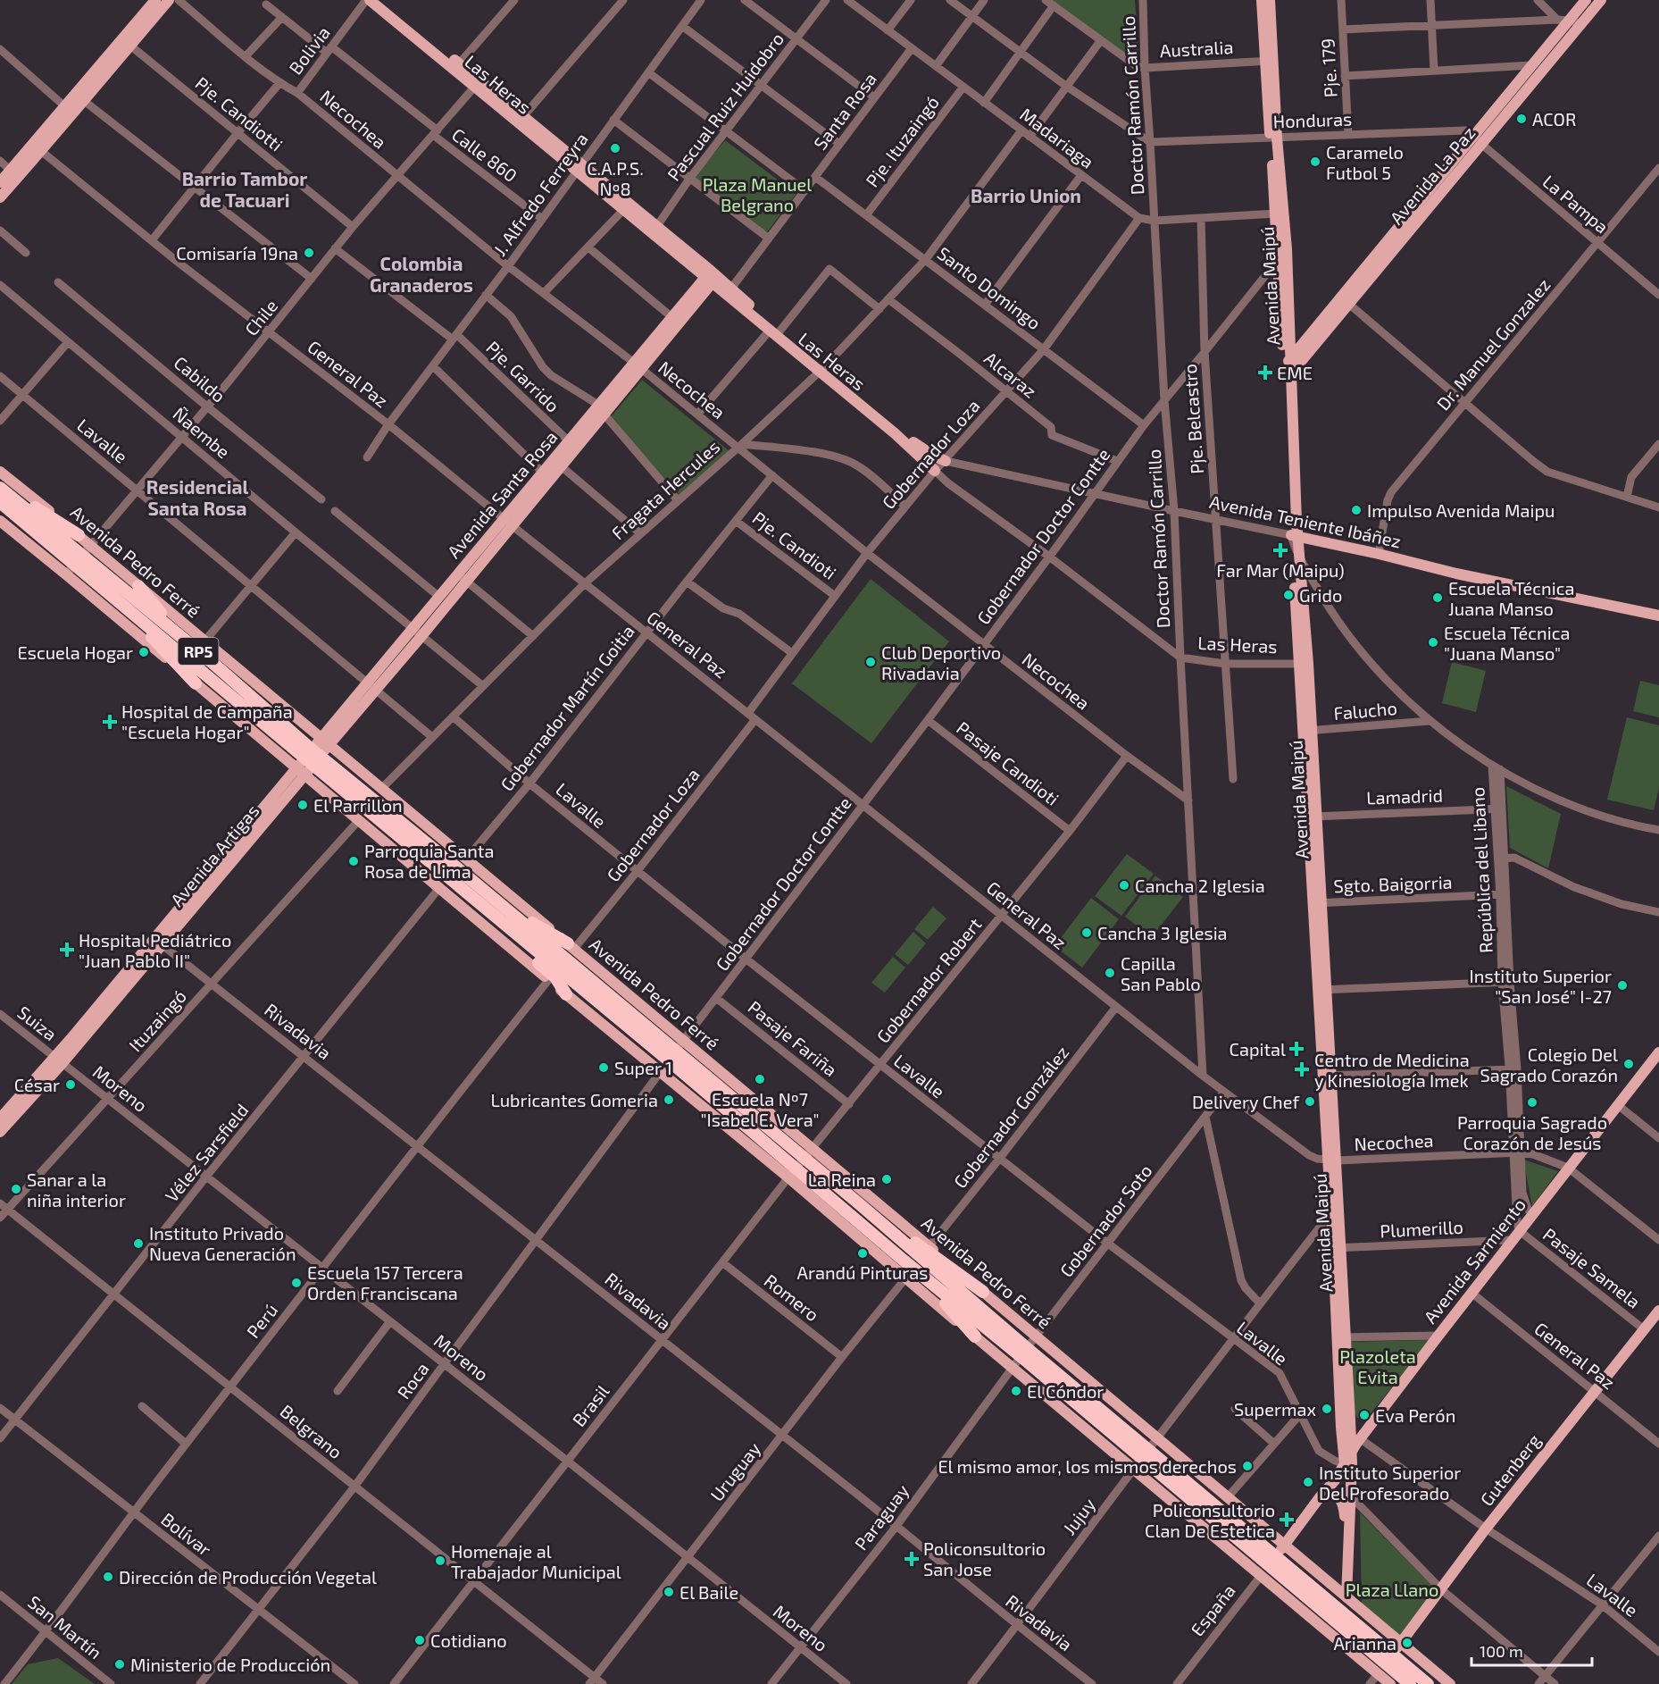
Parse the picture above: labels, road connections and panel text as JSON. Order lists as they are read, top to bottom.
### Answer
{
  "streets": {
    "highway": ["Avenida Pedro Ferré", "RP5"],
    "main road": [
      "Las Heras",
      "Avenida La Paz",
      "Avenida Maipú",
      "Avenida Santa Rosa",
      "Avenida Teniente Ibáñez",
      "Avenida Artigas",
      "Avenida Sarmiento",
      "Gutenberg",
      "España"
    ],
    "street": [
      "Australia",
      "Bolivia",
      "Pje. 179",
      "Doctor Ramón Carrillo",
      "Pascual Ruiz Huidobro",
      "Santa Rosa",
      "Pje. Candiotti",
      "Necochea",
      "Honduras",
      "Madariaga",
      "Pje. Ituzaingó",
      "Calle 860",
      "J. Alfredo Ferreyra",
      "La Pampa",
      "Santo Domingo",
      "Chile",
      "Dr. Manuel Gonzalez",
      "General Paz",
      "Alcaraz",
      "Pje. Garrido",
      "Cabildo",
      "Pje. Belcastro",
      "Ñaembe",
      "Lavalle",
      "Gobernador Loza",
      "Fragata Hercules",
      "Gobernador Doctor Contte",
      "Pje. Candioti",
      "Gobernador Martín Goitia",
      "Falucho",
      "Pasaje Candioti",
      "Lamadrid",
      "República del Libano",
      "Sgto. Baigorria",
      "Gobernador Robert",
      "Ituzaingó",
      "Suiza",
      "Rivadavia",
      "Pasaje Fariña",
      "Moreno",
      "Gobernador González",
      "Vélez Sarsfield",
      "Gobernador Soto",
      "Plumerillo",
      "Pasaje Samela",
      "Romero",
      "Perú",
      "Roca",
      "Brasil",
      "Belgrano",
      "Uruguay",
      "Jujuy",
      "Paraguay",
      "Bolívar",
      "San Martín"
    ]
  },
  "crossings": [
    ["Australia", "Doctor Ramón Carrillo"],
    ["Australia", "Avenida Maipú"],
    ["Bolivia", "Las Heras"],
    ["Bolivia", "Pje. Candiotti"],
    ["Bolivia", "Necochea"],
    ["Bolivia", "Calle 860"],
    ["Bolivia", "General Paz"],
    ["Pje. 179", "Honduras"],
    ["Las Heras", "Doctor Ramón Carrillo"],
    ["Las Heras", "Pascual Ruiz Huidobro"],
    ["Las Heras", "Santa Rosa"],
    ["Las Heras", "J. Alfredo Ferreyra"],
    ["Las Heras", "Avenida Maipú"],
    ["Las Heras", "Chile"],
    ["Las Heras", "Pje. Belcastro"],
    ["Las Heras", "Gobernador Loza"],
    ["Las Heras", "Fragata Hercules"],
    ["Las Heras", "Avenida Santa Rosa"],
    ["Las Heras", "Avenida Teniente Ibáñez"],
    ["Las Heras", "Gobernador Doctor Contte"],
    ["Doctor Ramón Carrillo", "Necochea"],
    ["Doctor Ramón Carrillo", "Honduras"],
    ["Doctor Ramón Carrillo", "Madariaga"],
    ["Doctor Ramón Carrillo", "General Paz"],
    ["Doctor Ramón Carrillo", "Avenida Teniente Ibáñez"],
    ["Doctor Ramón Carrillo", "Gobernador Doctor Contte"],
    ["Santa Rosa", "Madariaga"],
    ["Santa Rosa", "Santo Domingo"],
    ["Pje. Candiotti", "Chile"],
    ["Necochea", "J. Alfredo Ferreyra"],
    ["Necochea", "Avenida Maipú"],
    ["Necochea", "Chile"],
    ["Necochea", "General Paz"],
    ["Necochea", "Gobernador Loza"],
    ["Necochea", "Fragata Hercules"],
    ["Necochea", "Avenida Santa Rosa"],
    ["Necochea", "Gobernador Doctor Contte"],
    ["Necochea", "Gobernador Martín Goitia"],
    ["Necochea", "República del Libano"],
    ["Necochea", "Gobernador Robert"],
    ["Necochea", "Avenida Sarmiento"],
    ["Honduras", "Avenida La Paz"],
    ["Honduras", "La Pampa"],
    ["Honduras", "Avenida Maipú"],
    ["Madariaga", "Pje. Ituzaingó"],
    ["Madariaga", "Avenida Maipú"],
    ["Madariaga", "Pje. Belcastro"],
    ["Madariaga", "Gobernador Loza"],
    ["Madariaga", "Fragata Hercules"],
    ["Pje. Ituzaingó", "Santo Domingo"],
    ["Calle 860", "J. Alfredo Ferreyra"],
    ["Calle 860", "Chile"],
    ["Avenida La Paz", "La Pampa"],
    ["Avenida La Paz", "Avenida Maipú"],
    ["J. Alfredo Ferreyra", "General Paz"],
    ["J. Alfredo Ferreyra", "Pje. Garrido"],
    ["La Pampa", "Dr. Manuel Gonzalez"],
    ["Avenida Maipú", "General Paz"],
    ["Avenida Maipú", "Lavalle"],
    ["Avenida Maipú", "Avenida Teniente Ibáñez"],
    ["Avenida Maipú", "Gobernador Doctor Contte"],
    ["Avenida Maipú", "Avenida Pedro Ferré"],
    ["Avenida Maipú", "Falucho"],
    ["Avenida Maipú", "Lamadrid"],
    ["Avenida Maipú", "Sgto. Baigorria"],
    ["Avenida Maipú", "Plumerillo"],
    ["Avenida Maipú", "Avenida Sarmiento"],
    ["Avenida Maipú", "Jujuy"],
    ["Santo Domingo", "Gobernador Loza"],
    ["Santo Domingo", "Fragata Hercules"],
    ["Santo Domingo", "Gobernador Doctor Contte"],
    ["Chile", "General Paz"],
    ["Chile", "Pje. Garrido"],
    ["Chile", "Cabildo"],
    ["Chile", "Ñaembe"],
    ["Chile", "Lavalle"],
    ["Chile", "Avenida Pedro Ferré"],
    ["Dr. Manuel Gonzalez", "Avenida Teniente Ibáñez"],
    ["General Paz", "Gobernador Loza"],
    ["General Paz", "Fragata Hercules"],
    ["General Paz", "Avenida Santa Rosa"],
    ["General Paz", "Gobernador Doctor Contte"],
    ["General Paz", "Gobernador Martín Goitia"],
    ["General Paz", "Gobernador Robert"],
    ["General Paz", "Gobernador González"],
    ["General Paz", "Gobernador Soto"],
    ["General Paz", "Avenida Sarmiento"],
    ["General Paz", "Gutenberg"],
    ["Alcaraz", "Gobernador Loza"],
    ["Alcaraz", "Fragata Hercules"],
    ["Alcaraz", "Gobernador Doctor Contte"],
    ["Pje. Garrido", "Avenida Santa Rosa"],
    ["Pje. Belcastro", "Avenida Teniente Ibáñez"],
    ["Pje. Belcastro", "Gobernador Doctor Contte"],
    ["Ñaembe", "Fragata Hercules"],
    ["Ñaembe", "Avenida Santa Rosa"],
    ["Lavalle", "Gobernador Loza"],
    ["Lavalle", "Fragata Hercules"],
    ["Lavalle", "Avenida Santa Rosa"],
    ["Lavalle", "Gobernador Doctor Contte"],
    ["Lavalle", "Gobernador Martín Goitia"],
    ["Lavalle", "Gobernador Robert"],
    ["Lavalle", "Gobernador González"],
    ["Lavalle", "Gobernador Soto"],
    ["Lavalle", "Avenida Sarmiento"],
    ["Lavalle", "Gutenberg"],
    ["Lavalle", "Jujuy"],
    ["Gobernador Loza", "Avenida Teniente Ibáñez"],
    ["Gobernador Loza", "Pje. Candioti"],
    ["Gobernador Loza", "Avenida Pedro Ferré"],
    ["Fragata Hercules", "Avenida Pedro Ferré"],
    ["Avenida Santa Rosa", "Avenida Pedro Ferré"],
    ["Avenida Santa Rosa", "Avenida Artigas"],
    ["Avenida Teniente Ibáñez", "Gobernador Doctor Contte"],
    ["Gobernador Doctor Contte", "Avenida Pedro Ferré"],
    ["Gobernador Doctor Contte", "Pasaje Candioti"],
    ["Gobernador Doctor Contte", "Pasaje Fariña"],
    ["Gobernador Doctor Contte", "Roca"],
    ["Pje. Candioti", "Gobernador Martín Goitia"],
    ["Avenida Pedro Ferré", "Gobernador Martín Goitia"],
    ["Avenida Pedro Ferré", "Avenida Artigas"],
    ["Avenida Pedro Ferré", "Gobernador Robert"],
    ["Avenida Pedro Ferré", "Ituzaingó"],
    ["Avenida Pedro Ferré", "Gobernador González"],
    ["Avenida Pedro Ferré", "Vélez Sarsfield"],
    ["Avenida Pedro Ferré", "Gobernador Soto"],
    ["Avenida Pedro Ferré", "Avenida Sarmiento"],
    ["Avenida Pedro Ferré", "Perú"],
    ["Avenida Pedro Ferré", "Roca"],
    ["Avenida Pedro Ferré", "Brasil"],
    ["Avenida Pedro Ferré", "Gutenberg"],
    ["Avenida Pedro Ferré", "Uruguay"],
    ["Avenida Pedro Ferré", "Jujuy"],
    ["Avenida Pedro Ferré", "Paraguay"],
    ["Avenida Pedro Ferré", "España"],
    ["Pasaje Candioti", "Gobernador Robert"],
    ["Lamadrid", "República del Libano"],
    ["Avenida Artigas", "Suiza"],
    ["Avenida Artigas", "Rivadavia"],
    ["Avenida Artigas", "Moreno"],
    ["República del Libano", "Sgto. Baigorria"],
    ["República del Libano", "Avenida Sarmiento"],
    ["República del Libano", "Pasaje Samela"],
    ["Gobernador Robert", "Pasaje Fariña"],
    ["Gobernador Robert", "Brasil"],
    ["Ituzaingó", "Rivadavia"],
    ["Ituzaingó", "Moreno"],
    ["Ituzaingó", "Belgrano"],
    ["Suiza", "Moreno"],
    ["Rivadavia", "Vélez Sarsfield"],
    ["Rivadavia", "Perú"],
    ["Rivadavia", "Roca"],
    ["Rivadavia", "Brasil"],
    ["Rivadavia", "Uruguay"],
    ["Rivadavia", "Jujuy"],
    ["Rivadavia", "Paraguay"],
    ["Moreno", "Vélez Sarsfield"],
    ["Moreno", "Perú"],
    ["Moreno", "Roca"],
    ["Moreno", "Brasil"],
    ["Moreno", "Uruguay"],
    ["Moreno", "Paraguay"],
    ["Vélez Sarsfield", "Belgrano"],
    ["Vélez Sarsfield", "Bolívar"],
    ["Gobernador Soto", "Paraguay"],
    ["Plumerillo", "Avenida Sarmiento"],
    ["Avenida Sarmiento", "Pasaje Samela"],
    ["Avenida Sarmiento", "España"],
    ["Pasaje Samela", "Gutenberg"],
    ["Romero", "Brasil"],
    ["Romero", "Uruguay"],
    ["Perú", "Belgrano"],
    ["Perú", "Bolívar"],
    ["Perú", "San Martín"],
    ["Roca", "Belgrano"],
    ["Roca", "Bolívar"],
    ["Brasil", "Belgrano"],
    ["Belgrano", "Uruguay"]
  ],
  "districts": [
    "Barrio Tambor de Tacuari",
    "Barrio Union",
    "Colombia Granaderos",
    "Residencial Santa Rosa"
  ],
  "parks": ["Plaza Manuel Belgrano", "Plazoleta Evita", "Plaza Llano"],
  "places": {
    "other": [
      "ACOR",
      "C.A.P.S. Nº8",
      "Caramelo Futbol 5",
      "Comisaría 19na",
      "Impulso Avenida Maipu",
      "Grido",
      "Escuela Técnica Juana Manso",
      "Escuela Técnica \"Juana Manso\"",
      "Escuela Hogar",
      "Club Deportivo Rivadavia",
      "El Parrillon",
      "Parroquia Santa Rosa de Lima",
      "Cancha 2 Iglesia",
      "Cancha 3 Iglesia",
      "Capilla San Pablo",
      "Instituto Superior \"San José\" I-27",
      "Colegio Del Sagrado Corazón",
      "Super 1",
      "Escuela Nº7 \"Isabel E. Vera\"",
      "César",
      "Lubricantes Gomeria",
      "Delivery Chef",
      "Parroquia Sagrado Corazón de Jesús",
      "La Reina",
      "Sanar a la niña interior",
      "Instituto Privado Nueva Generación",
      "Arandú Pinturas",
      "Escuela 157 Tercera Orden Franciscana",
      "El Cóndor",
      "Supermax",
      "Eva Perón",
      "El mismo amor, los mismos derechos",
      "Instituto Superior Del Profesorado",
      "Homenaje al Trabajador Municipal",
      "Dirección de Producción Vegetal",
      "El Baile",
      "Cotidiano",
      "Arianna",
      "Ministerio de Producción"
    ],
    "health": [
      "EME",
      "Far Mar (Maipu)",
      "Hospital de Campaña \"Escuela Hogar\"",
      "Hospital Pediátrico \"Juan Pablo II\"",
      "Capital",
      "Centro de Medicina y Kinesiología Imek",
      "Policonsultorio Clan De Estetica",
      "Policonsultorio San Jose"
    ]
  },
  "scale_bar": "100 m"
}
